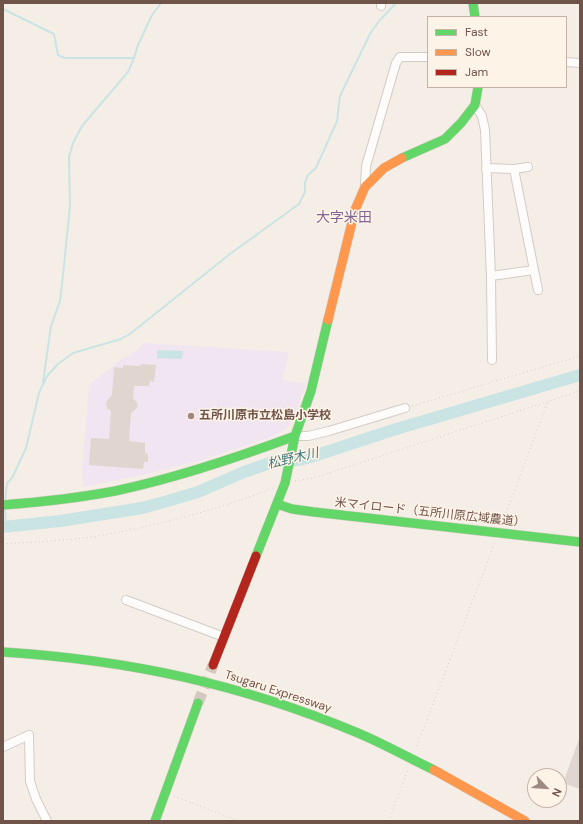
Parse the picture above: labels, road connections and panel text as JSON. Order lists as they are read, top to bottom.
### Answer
{
  "streets": {
    "main road": ["米マイロード（五所川原広域農道）", "Tsugaru Expressway"]
  },
  "districts": ["大字米田"],
  "water": ["松野木川"],
  "places": ["五所川原市立松島小学校"],
  "legend": ["Fast", "Slow", "Jam"],
  "north": "bottom right"
}
